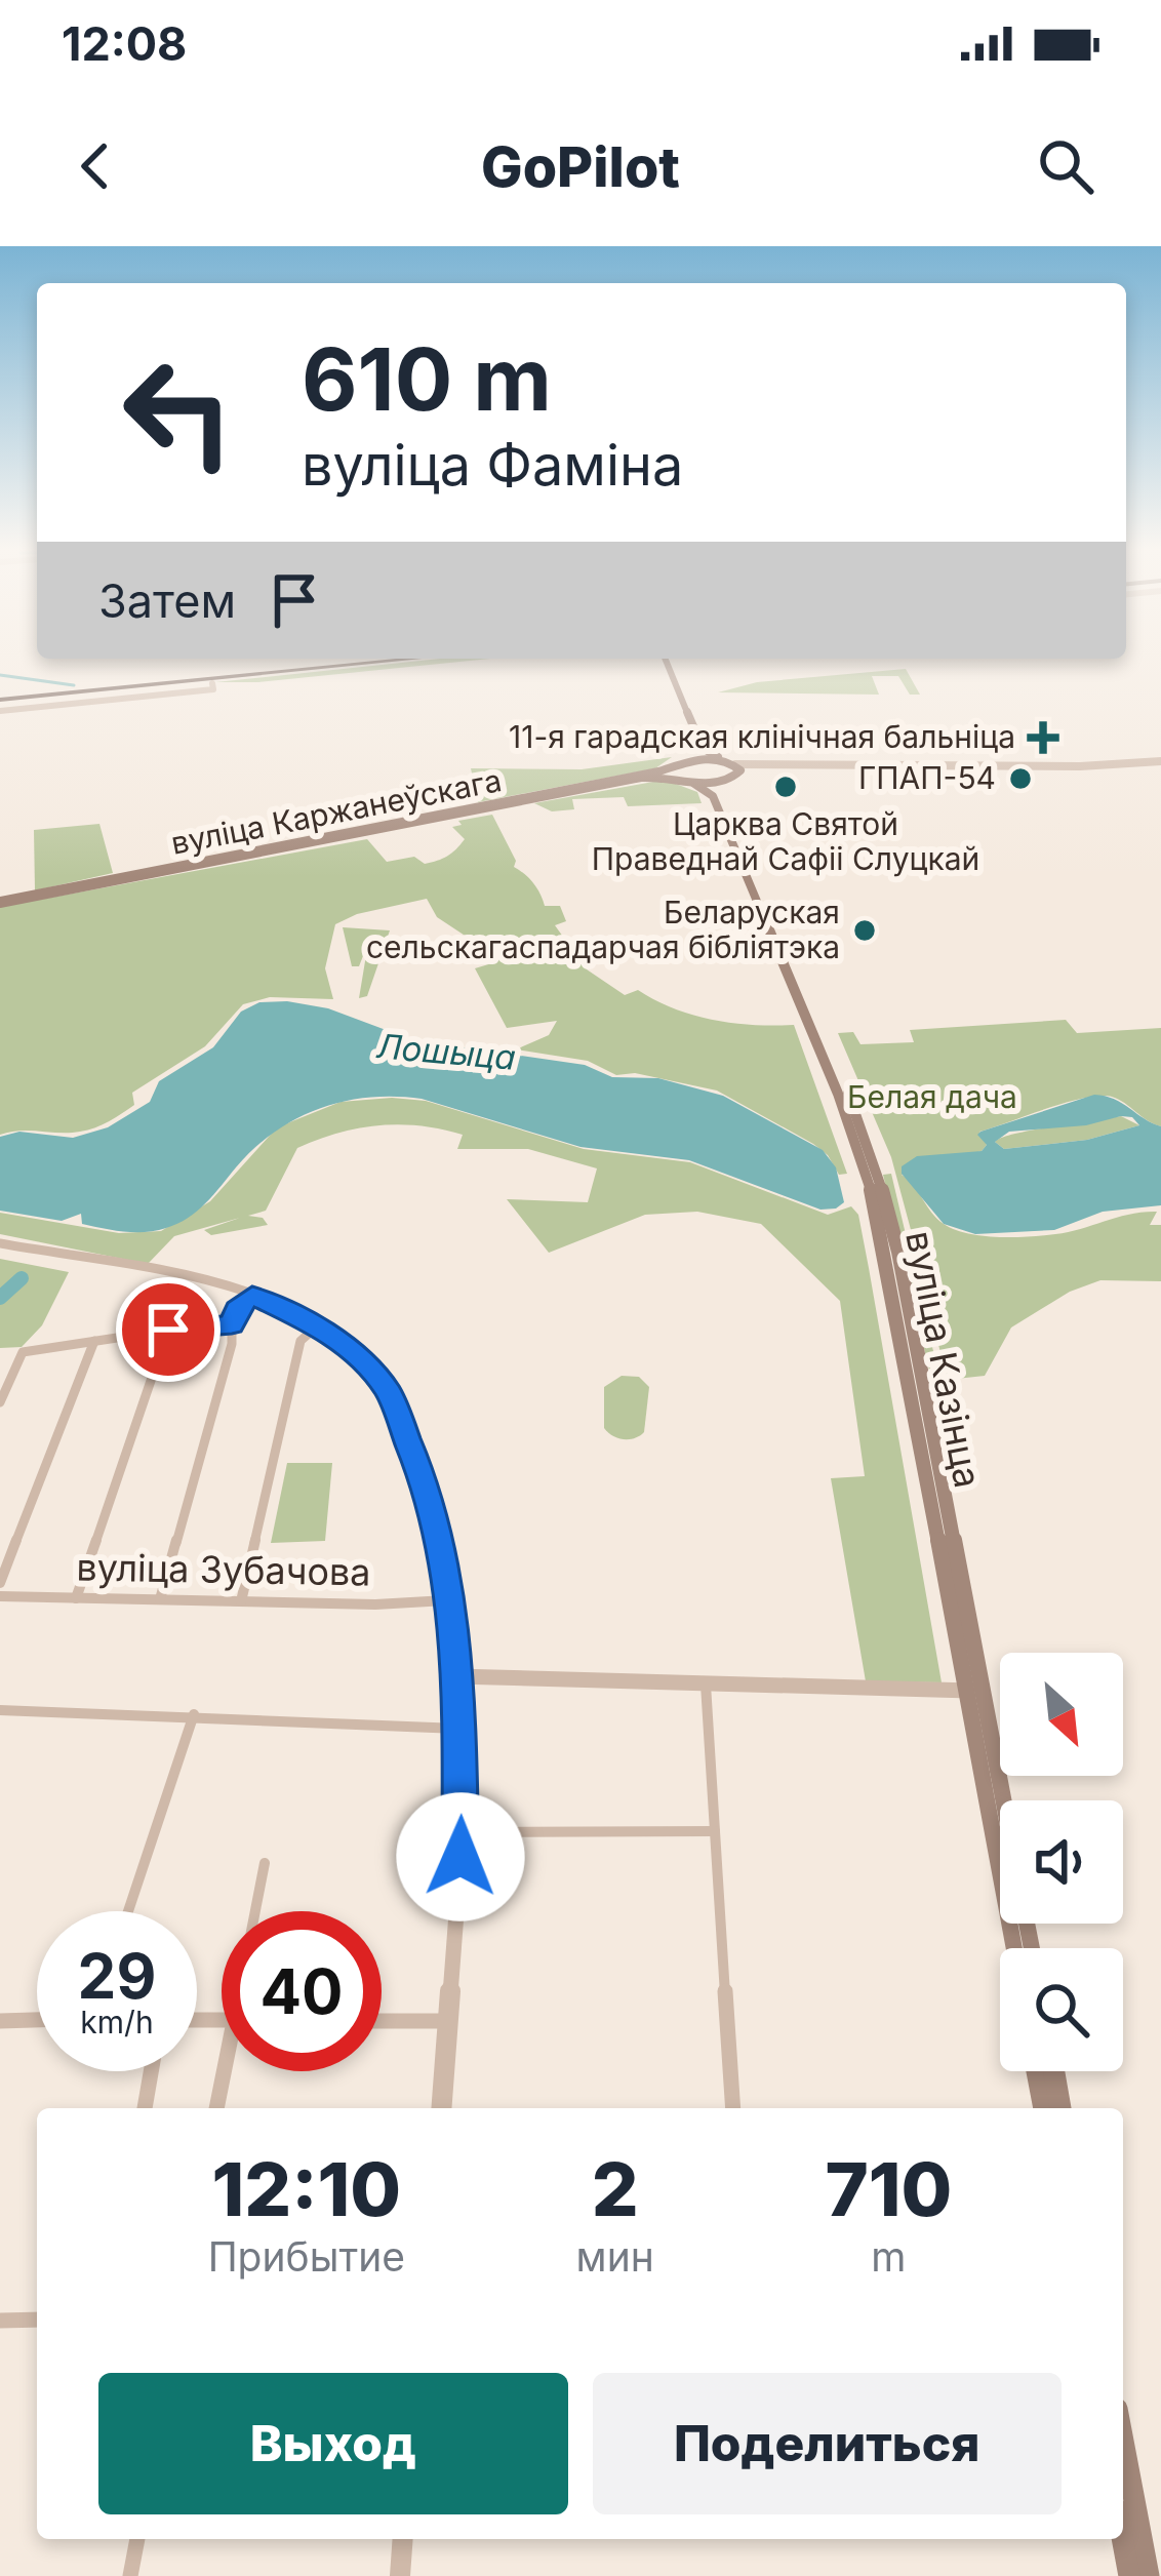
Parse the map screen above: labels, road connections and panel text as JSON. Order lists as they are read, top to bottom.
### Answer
{
  "streets": {
    "main road": ["вуліца Каржанеўскага", "вуліца Казінца"],
    "street": ["вуліца Зубачова"]
  },
  "crossings": [
    ["вуліца Каржанеўскага", "вуліца Казінца"]
  ],
  "water": ["Лошыца"],
  "parks": ["Белая дача"],
  "places": {
    "health": ["11-я гарадская клінічная бальніца"],
    "other": ["ГПАП-54", "Царква Святой Праведнай Сафіі Слуцкай", "Беларуская сельскагаспадарчая бібліятэка"]
  },
  "north": "bottom right",
  "page": {
    "status": "12:08",
    "header": "GoPilot",
    "turn": ["610 m", "вуліца Фаміна"],
    "then": "Затем",
    "speed": "29 km/h",
    "limit": "40",
    "eta": [
      "12:10",
      "Прибытие",
      "2",
      "мин",
      "710",
      "m"
    ],
    "buttons": ["Выход", "Поделиться"]
  }
}
